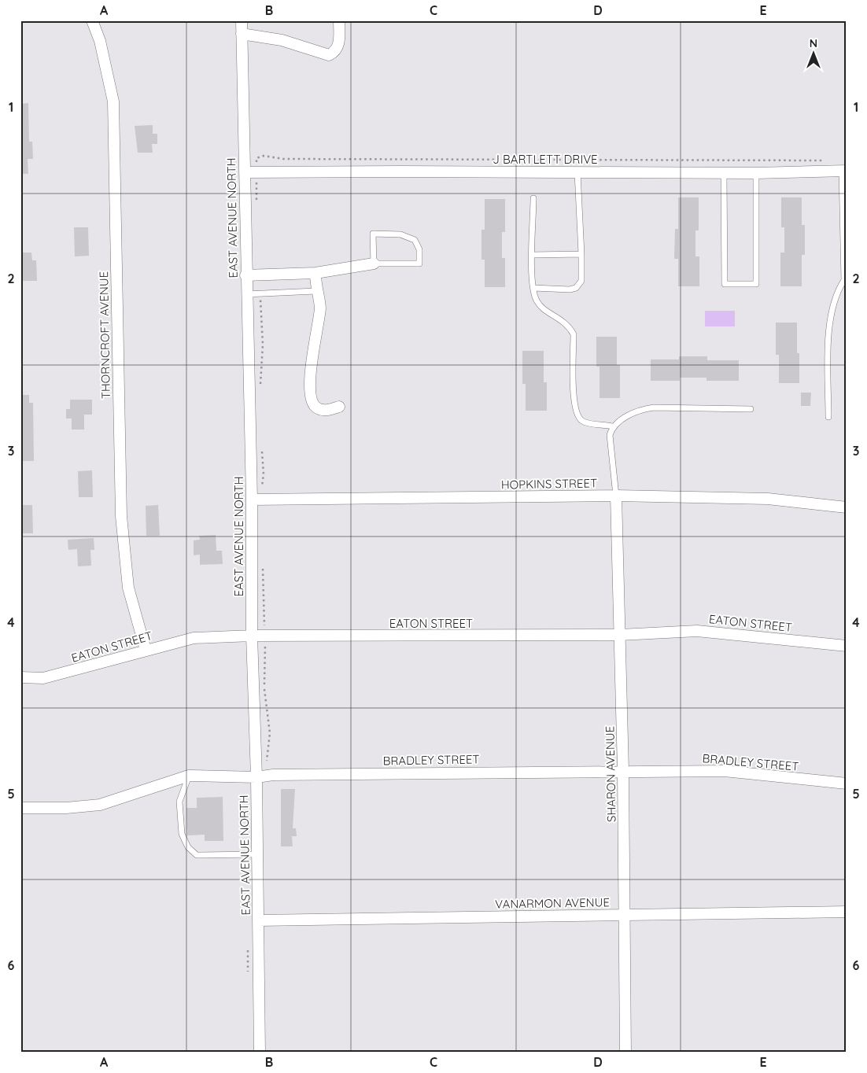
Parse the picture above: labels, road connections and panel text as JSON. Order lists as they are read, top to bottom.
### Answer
{
  "streets": {
    "street": [
      "J BARTLETT DRIVE",
      "EAST AVENUE NORTH",
      "THORNCROFT AVENUE",
      "HOPKINS STREET",
      "EATON STREET",
      "BRADLEY STREET",
      "SHARON AVENUE",
      "VANARMON AVENUE"
    ]
  },
  "crossings": [
    ["J BARTLETT DRIVE", "EAST AVENUE NORTH"],
    ["EAST AVENUE NORTH", "HOPKINS STREET"],
    ["EAST AVENUE NORTH", "EATON STREET"],
    ["EAST AVENUE NORTH", "BRADLEY STREET"],
    ["EAST AVENUE NORTH", "VANARMON AVENUE"],
    ["THORNCROFT AVENUE", "EATON STREET"],
    ["HOPKINS STREET", "SHARON AVENUE"],
    ["EATON STREET", "SHARON AVENUE"],
    ["BRADLEY STREET", "SHARON AVENUE"],
    ["SHARON AVENUE", "VANARMON AVENUE"]
  ],
  "north": "top",
  "grid": {
    "columns": [
      "A",
      "B",
      "C",
      "D",
      "E"
    ],
    "rows": [
      "1",
      "2",
      "3",
      "4",
      "5",
      "6"
    ]
  }
}
